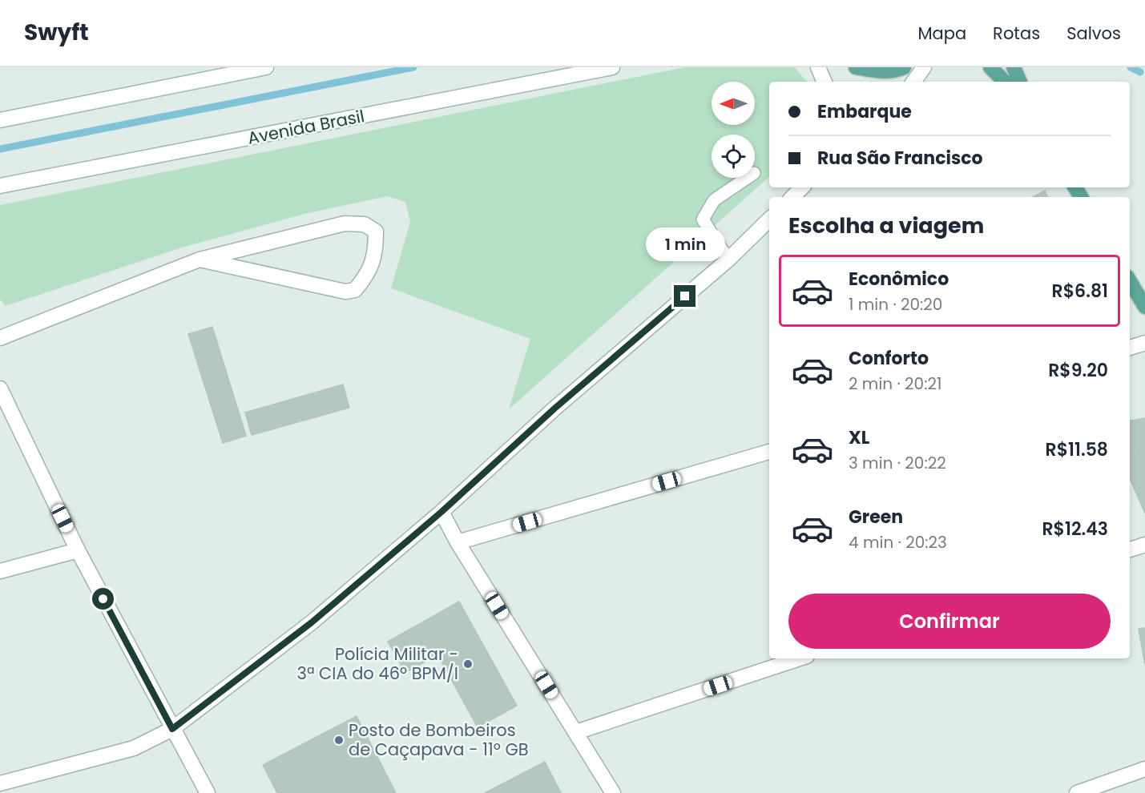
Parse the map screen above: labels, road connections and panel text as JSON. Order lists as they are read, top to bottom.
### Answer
{
  "streets": {
    "street": ["Avenida Brasil"]
  },
  "places": ["Polícia Militar - 3ª CIA do 46º BPM/I", "Posto de Bombeiros de Caçapava - 11º GB"],
  "north": "left",
  "page": {
    "header": "Swyft",
    "nav": ["Mapa", "Rotas", "Salvos"],
    "banner": ["Embarque", "Rua São Francisco"],
    "heading": "Escolha a viagem",
    "bubble": "1 min",
    "list": [
      {
        "name": "Econômico",
        "note": "1 min · 20:20",
        "value": "R$6.81"
      },
      {
        "name": "Conforto",
        "note": "2 min · 20:21",
        "value": "R$9.20"
      },
      {
        "name": "XL",
        "note": "3 min · 20:22",
        "value": "R$11.58"
      },
      {
        "name": "Green",
        "note": "4 min · 20:23",
        "value": "R$12.43"
      }
    ],
    "buttons": "Confirmar"
  }
}
